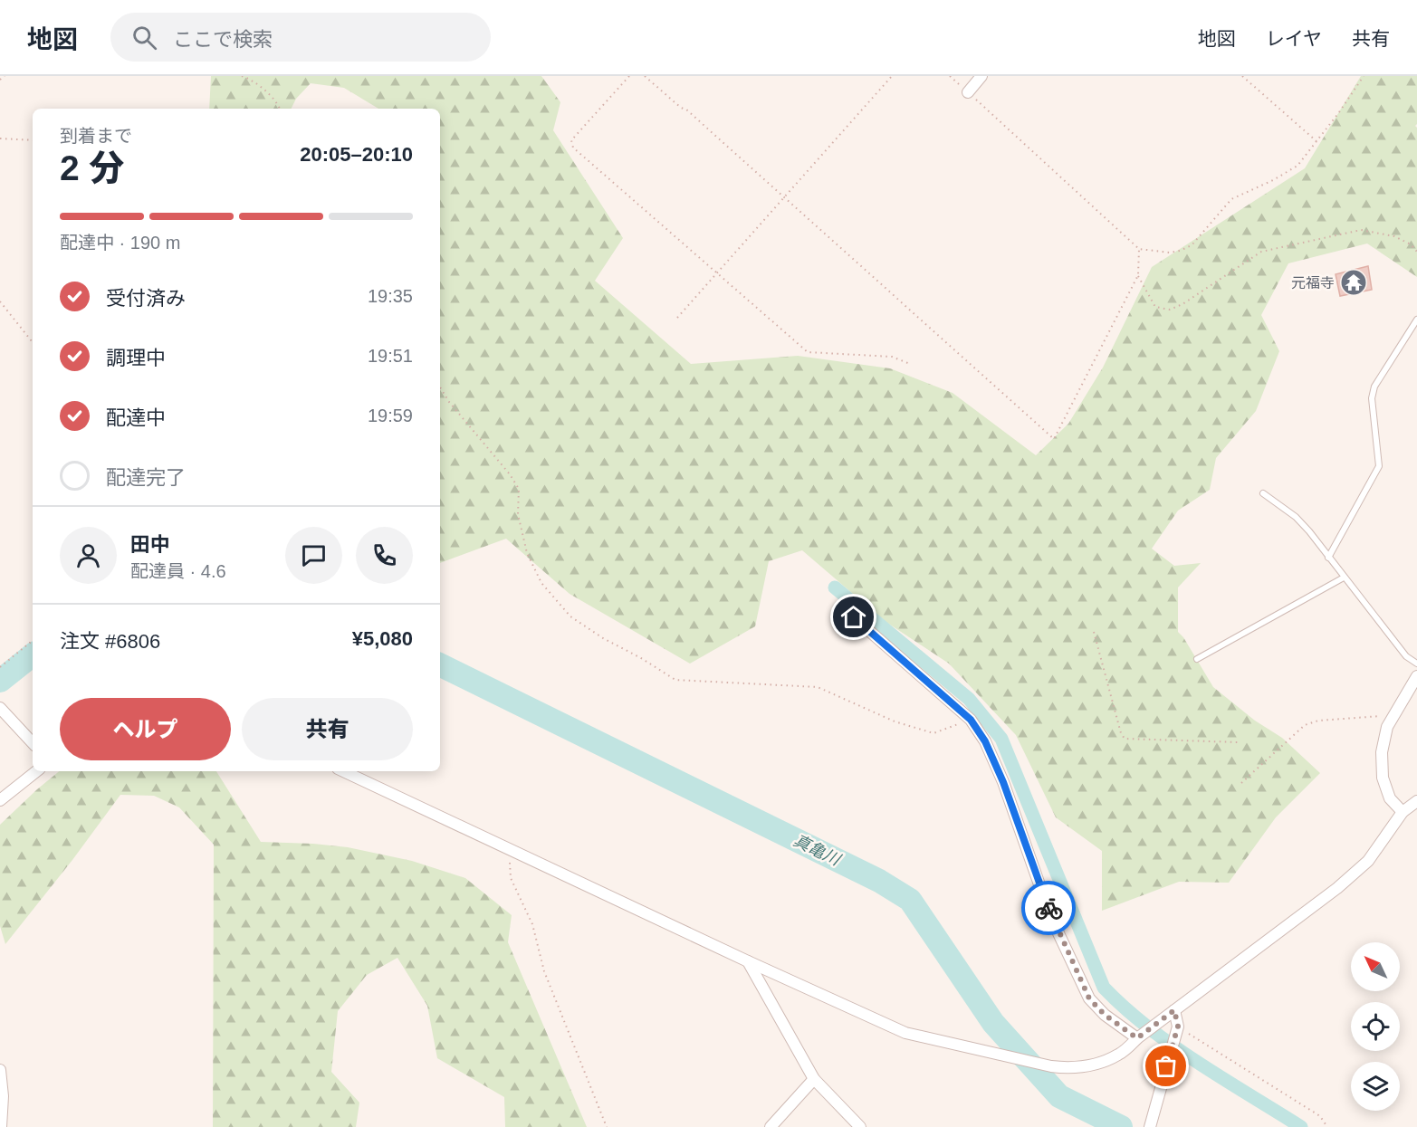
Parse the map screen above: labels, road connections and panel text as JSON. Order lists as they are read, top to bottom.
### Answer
{
  "water": ["真亀川"],
  "places": {
    "temple": ["元福寺"]
  },
  "north": "top left",
  "page": {
    "header": "地図",
    "search": "ここで検索",
    "nav": ["地図", "レイヤ", "共有"],
    "heading": ["2 分", "到着まで", "20:05–20:10"],
    "panel": [
      "田中",
      "配達員 · 4.6",
      "注文 #6806",
      "¥5,080"
    ],
    "bar": "配達中 · 190 m",
    "list": [
      ["受付済み", "19:35"],
      ["調理中", "19:51"],
      ["配達中", "19:59"],
      "配達完了"
    ],
    "buttons": ["ヘルプ", "共有"]
  }
}
